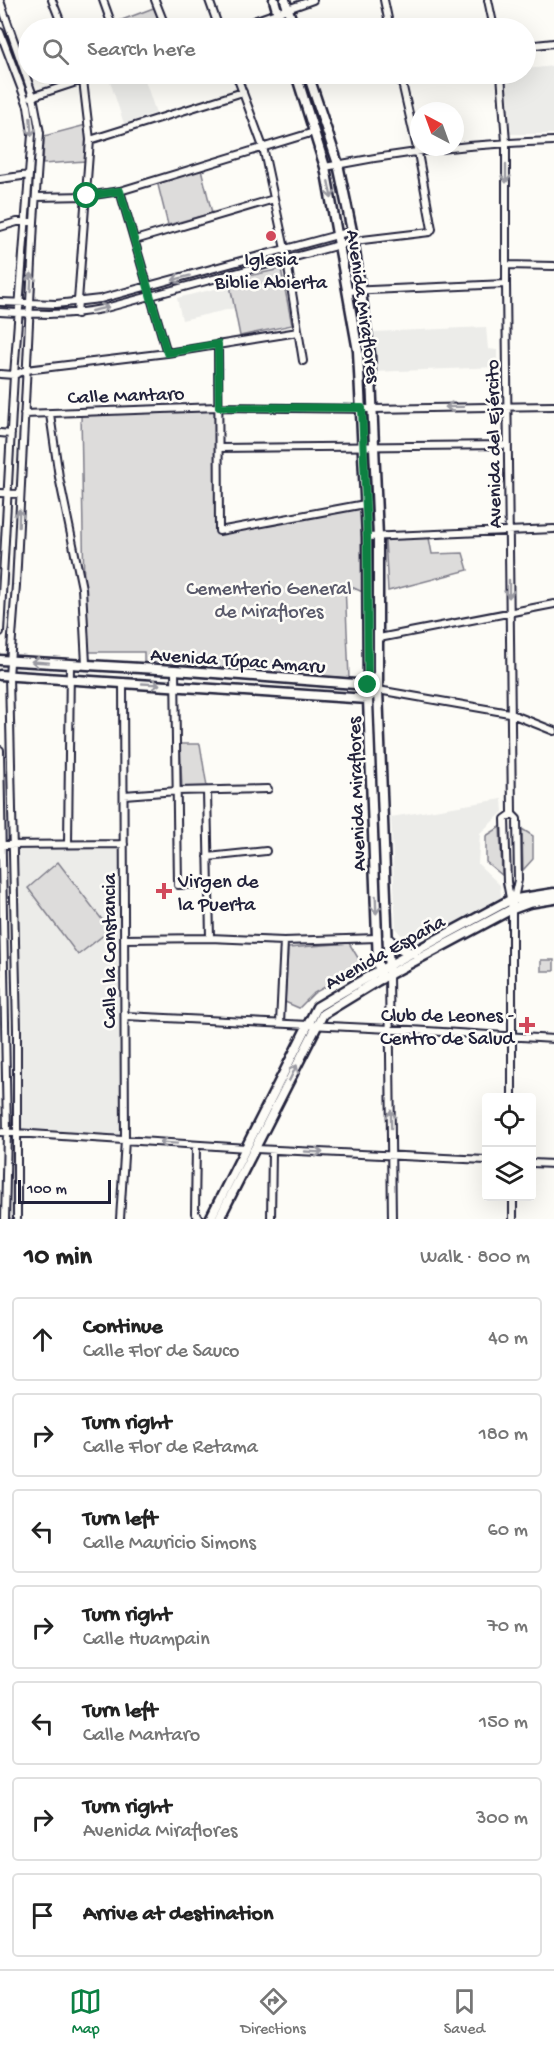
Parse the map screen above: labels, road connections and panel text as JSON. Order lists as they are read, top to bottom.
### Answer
{
  "streets": {
    "main road": ["Avenida Miraflores", "Avenida Túpac Amaru", "Avenida España"],
    "street": ["Calle Mantaro", "Avenida del Ejército", "Calle la Constancia"]
  },
  "crossings": [
    ["Avenida Miraflores", "Calle Mantaro"],
    ["Avenida Miraflores", "Avenida Túpac Amaru"],
    ["Avenida Miraflores", "Avenida España"],
    ["Calle Mantaro", "Avenida del Ejército"],
    ["Avenida del Ejército", "Avenida España"],
    ["Avenida Túpac Amaru", "Calle la Constancia"]
  ],
  "parks": ["Cementerio General de Miraflores"],
  "places": {
    "other": ["Iglesia Biblie Abierta"],
    "health": ["Virgen de la Puerta", "Club de Leones - Centro de Salud"]
  },
  "scale_bar": "100 m",
  "north": "top left",
  "page": {
    "search": "Search here",
    "scale": "100 m",
    "heading": ["10 min", "Walk · 800 m"],
    "list": [
      ["Continue", "Calle Flor de Sauco", "40 m"],
      ["Turn right", "Calle Flor de Retama", "180 m"],
      ["Turn left", "Calle Mauricio Simons", "60 m"],
      ["Turn right", "Calle Huampain", "70 m"],
      ["Turn left", "Calle Mantaro", "150 m"],
      ["Turn right", "Avenida Miraflores", "300 m"],
      "Arrive at destination"
    ],
    "nav": ["Map", "Directions", "Saved"]
  }
}
